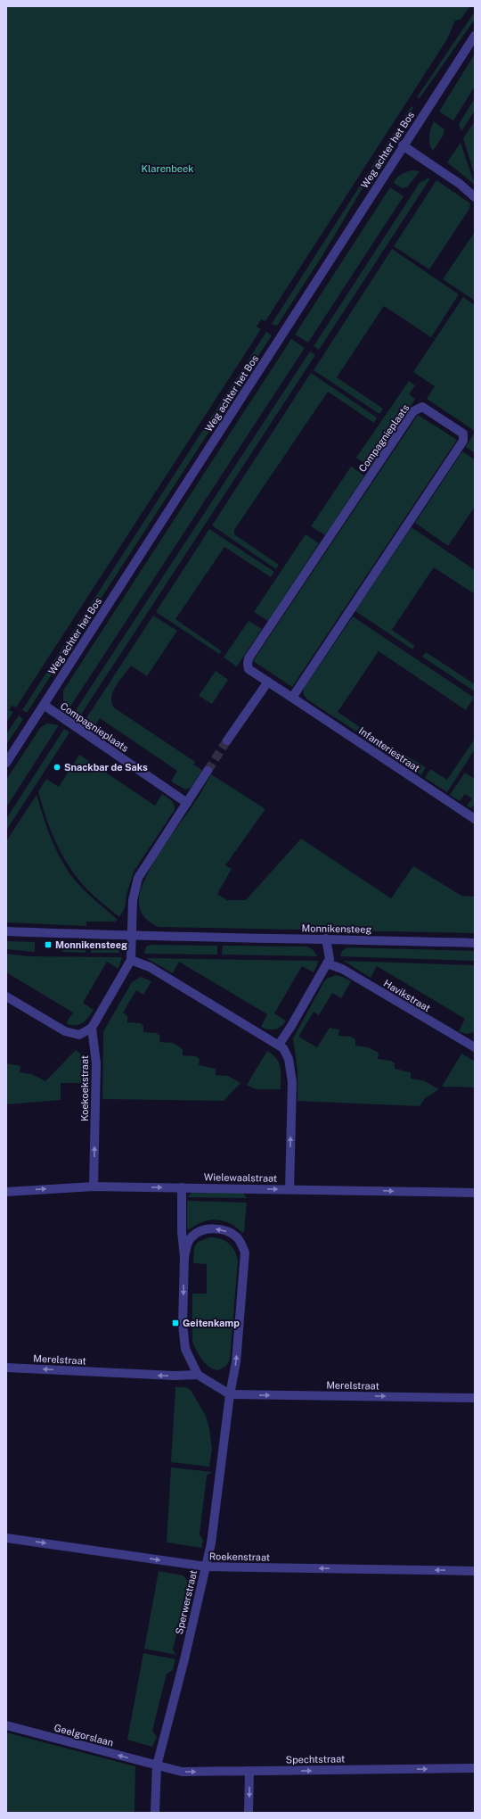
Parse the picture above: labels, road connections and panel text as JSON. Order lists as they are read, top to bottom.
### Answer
{
  "streets": {
    "street": [
      "Weg achter het Bos",
      "Compagnieplaats",
      "Infanteriestraat",
      "Monnikensteeg",
      "Havikstraat",
      "Koekoekstraat",
      "Wielewaalstraat",
      "Merelstraat",
      "Roekenstraat",
      "Sperwerstraat",
      "Geelgorslaan",
      "Spechtstraat"
    ]
  },
  "crossings": [
    ["Weg achter het Bos", "Compagnieplaats"],
    ["Compagnieplaats", "Infanteriestraat"],
    ["Koekoekstraat", "Wielewaalstraat"],
    ["Wielewaalstraat", "Sperwerstraat"],
    ["Merelstraat", "Sperwerstraat"],
    ["Roekenstraat", "Sperwerstraat"],
    ["Sperwerstraat", "Geelgorslaan"],
    ["Sperwerstraat", "Spechtstraat"],
    ["Geelgorslaan", "Spechtstraat"]
  ],
  "one_way": [
    "Koekoekstraat",
    "Wielewaalstraat",
    "Geelgorslaan",
    "Spechtstraat"
  ],
  "parks": ["Klarenbeek"],
  "places": {
    "other": ["Snackbar de Saks"],
    "transit": ["Monnikensteeg", "Geitenkamp"]
  }
}
